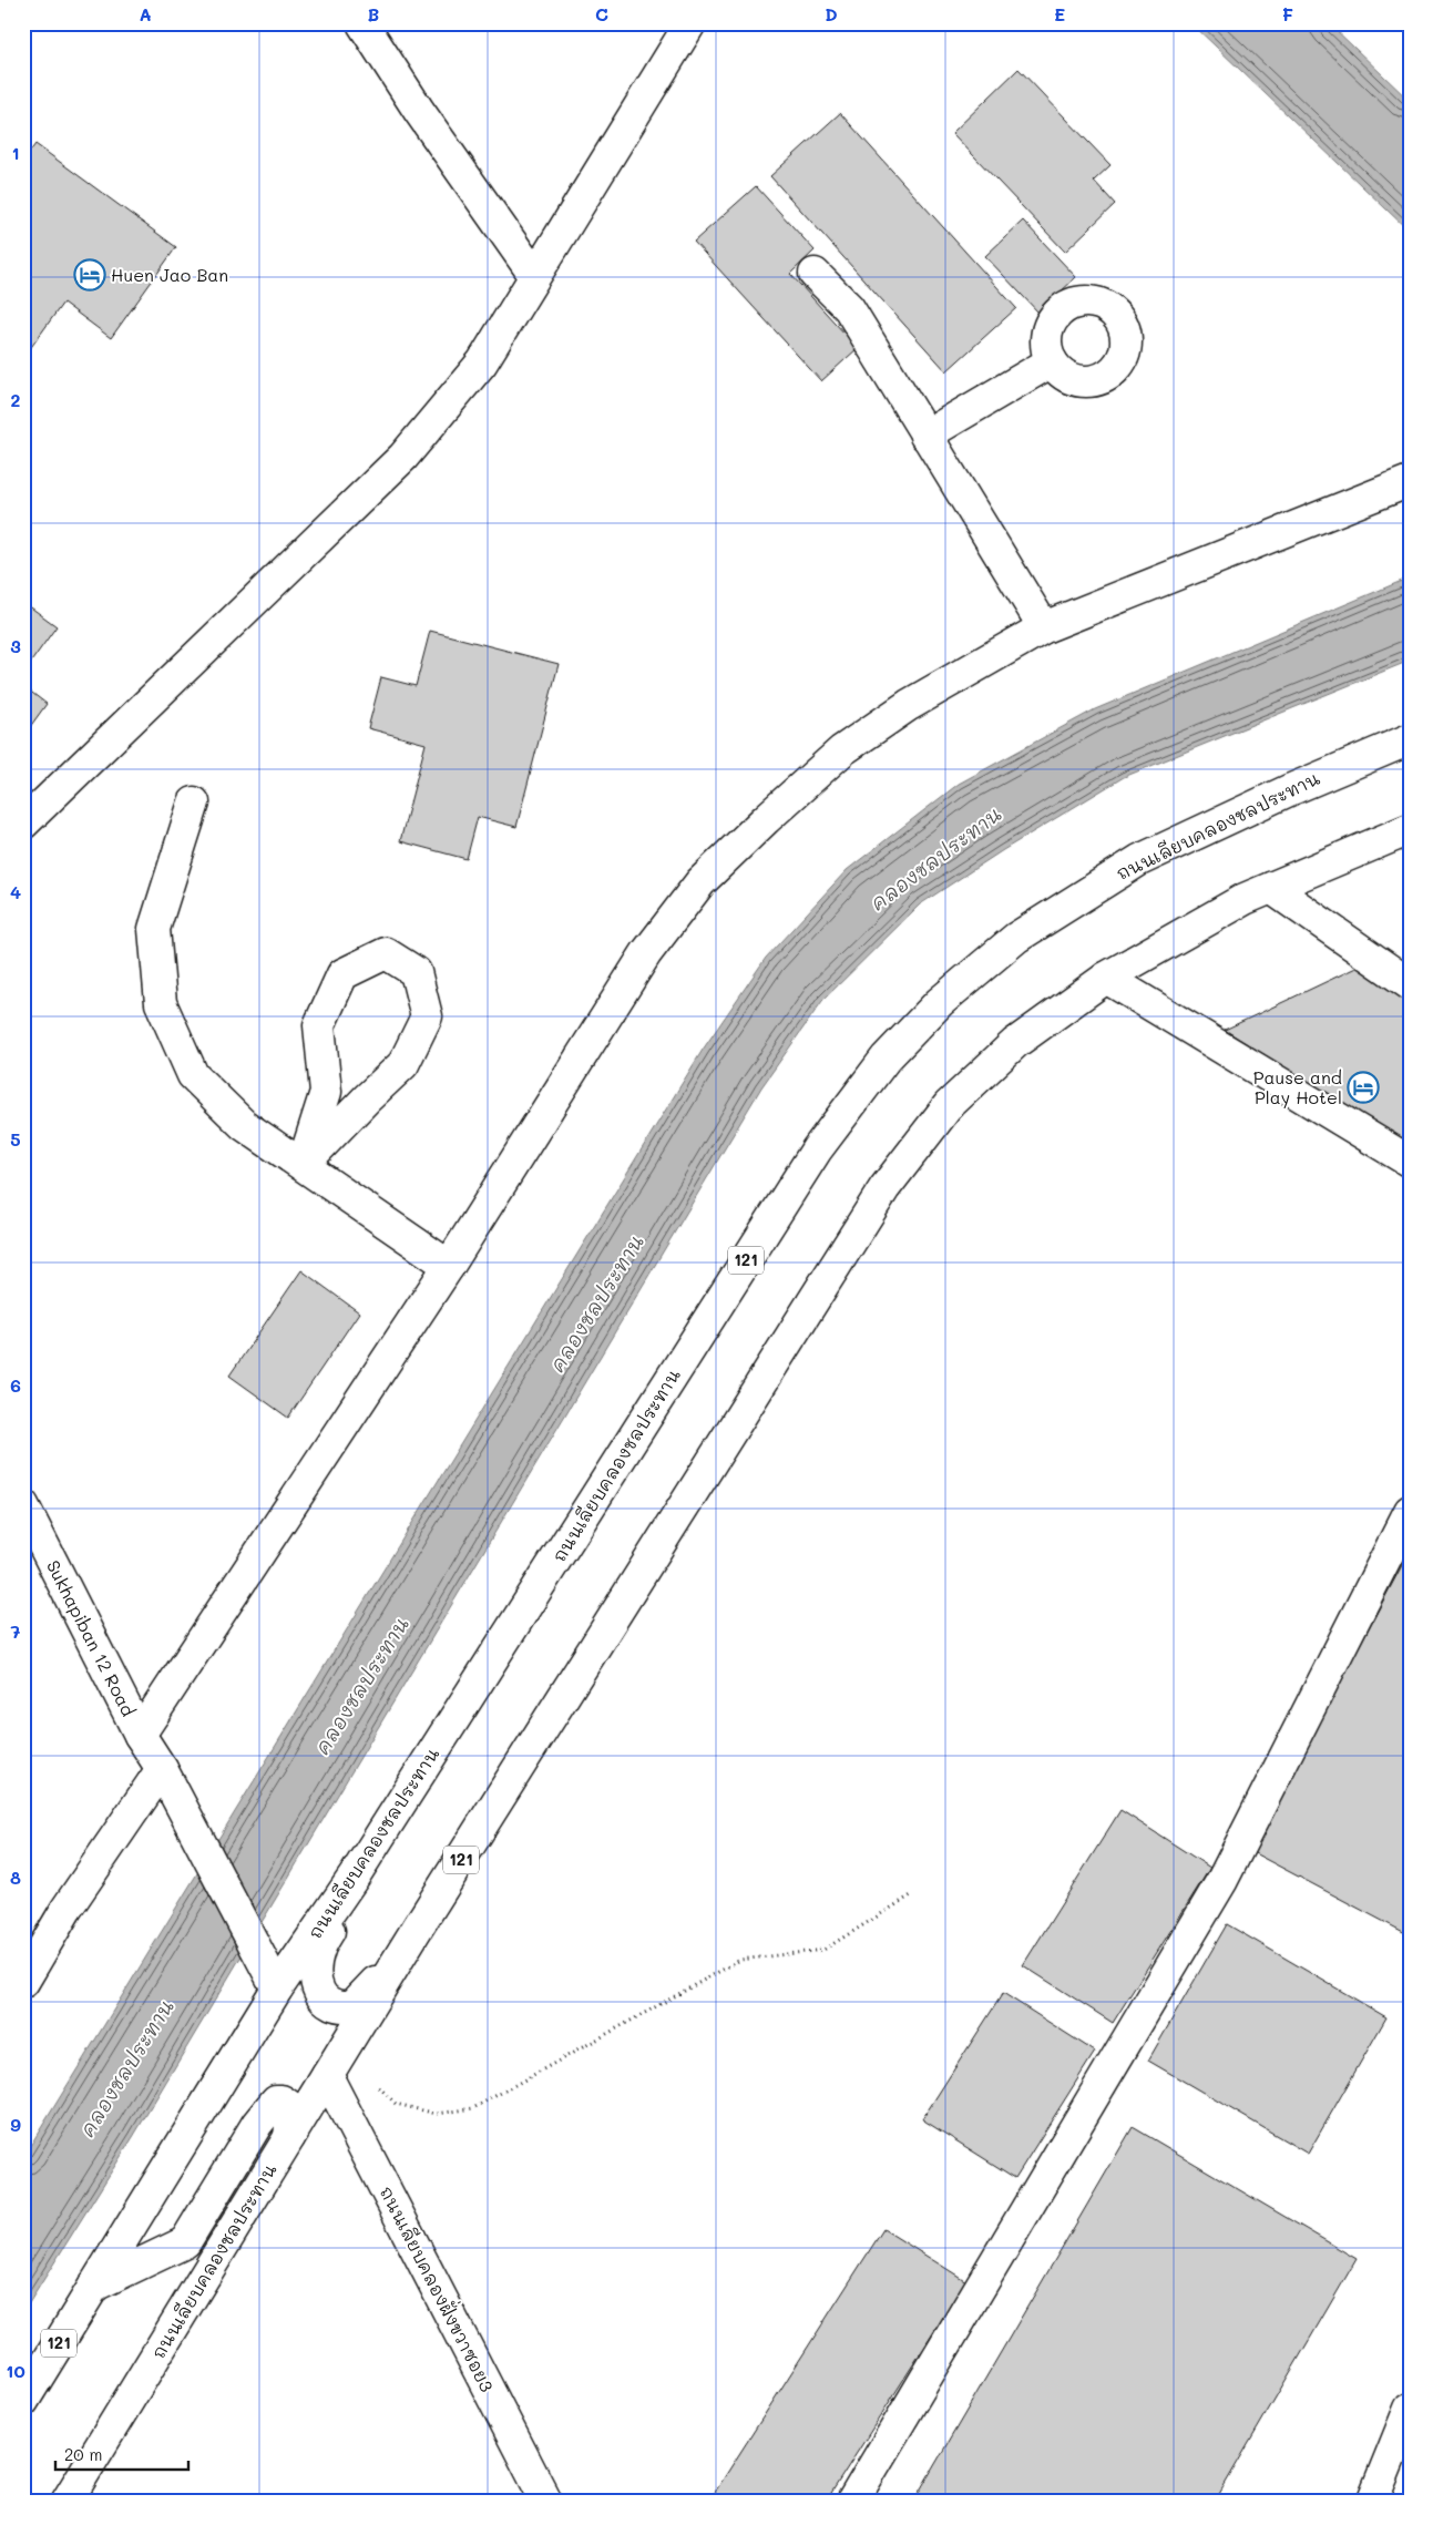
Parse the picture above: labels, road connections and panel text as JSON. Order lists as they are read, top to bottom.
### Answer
{
  "streets": {
    "main road": [
      "ถนนเลียบคลองชลประทาน",
      "121",
      "Sukhapiban 12 Road",
      "ถนนเลียบคลองฝั่งขวาซอย3"
    ]
  },
  "crossings": [
    ["ถนนเลียบคลองชลประทาน", "Sukhapiban 12 Road"],
    ["ถนนเลียบคลองชลประทาน", "ถนนเลียบคลองฝั่งขวาซอย3"]
  ],
  "water": ["คลองชลประทาน"],
  "places": {
    "hotel": ["Huen Jao Ban", "Pause and Play Hotel"]
  },
  "scale_bar": "20 m",
  "grid": {
    "columns": [
      "A",
      "B",
      "C",
      "D",
      "E",
      "F"
    ],
    "rows": [
      "1",
      "2",
      "3",
      "4",
      "5",
      "6",
      "7",
      "8",
      "9",
      "10"
    ]
  }
}
